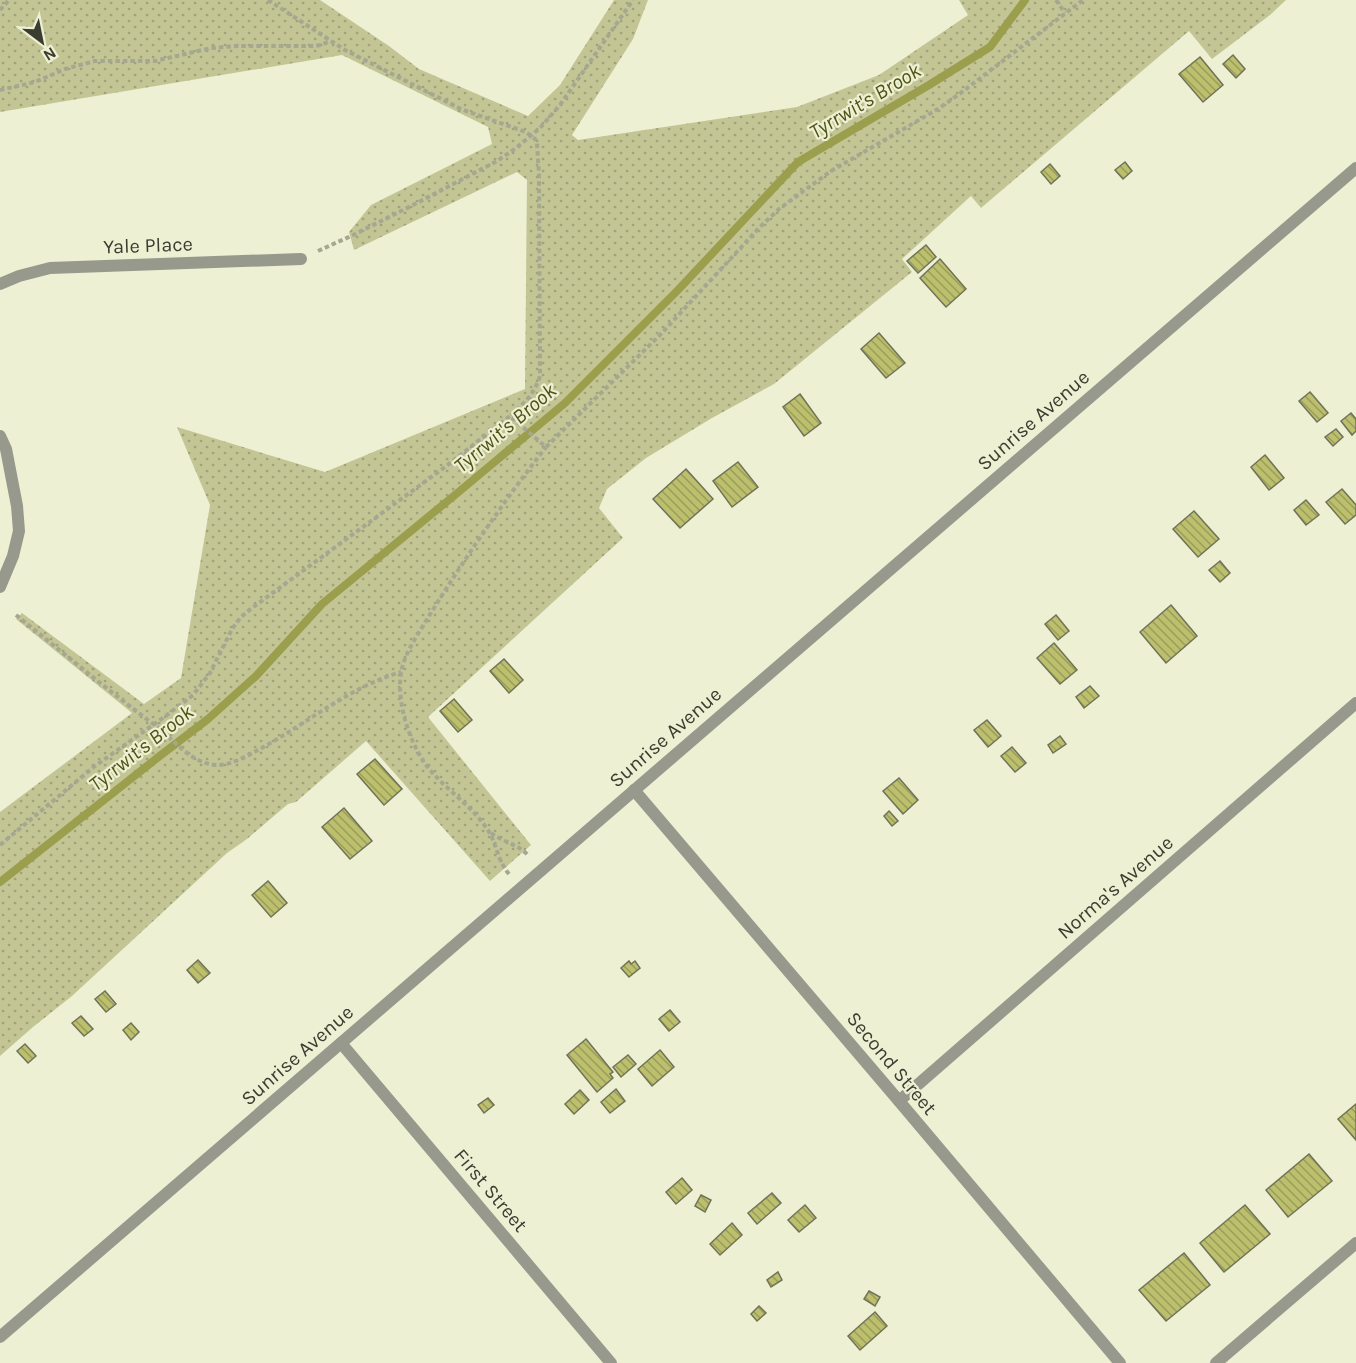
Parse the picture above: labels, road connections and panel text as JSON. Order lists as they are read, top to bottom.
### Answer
{
  "streets": {
    "street": [
      "Yale Place",
      "Sunrise Avenue",
      "Norma's Avenue",
      "Second Street",
      "First Street"
    ]
  },
  "crossings": [
    ["Sunrise Avenue", "Second Street"],
    ["Sunrise Avenue", "First Street"],
    ["Norma's Avenue", "Second Street"]
  ],
  "water": ["Tyrrwit's Brook"],
  "north": "bottom right"
}
